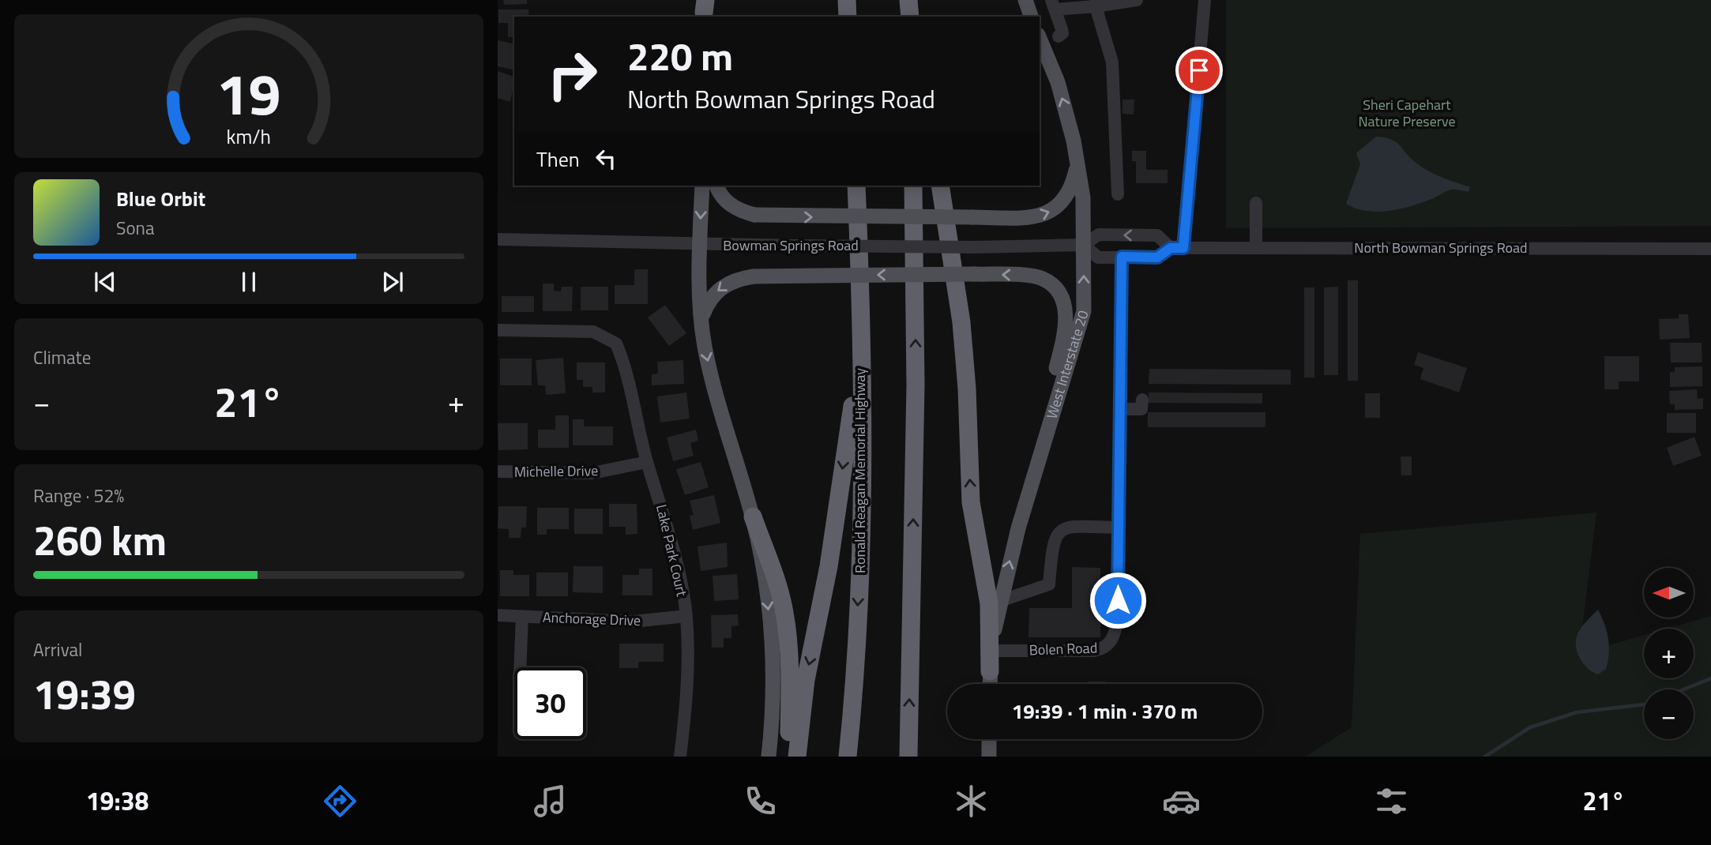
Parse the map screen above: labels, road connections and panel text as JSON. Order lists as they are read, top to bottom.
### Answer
{
  "streets": {
    "highway": ["Ronald Reagan Memorial Highway"],
    "main road": ["West Interstate 20"],
    "street": [
      "Bowman Springs Road",
      "North Bowman Springs Road",
      "Michelle Drive",
      "Lake Park Court",
      "Anchorage Drive",
      "Bolen Road"
    ]
  },
  "crossings": [
    ["Bowman Springs Road", "North Bowman Springs Road"],
    ["Bowman Springs Road", "West Interstate 20"],
    ["North Bowman Springs Road", "West Interstate 20"],
    ["North Bowman Springs Road", "Bolen Road"],
    ["West Interstate 20", "Bolen Road"],
    ["Michelle Drive", "Lake Park Court"],
    ["Lake Park Court", "Anchorage Drive"]
  ],
  "one_way": ["West Interstate 20"],
  "parks": ["Sheri Capehart Nature Preserve"],
  "north": "left",
  "page": {
    "turn": ["220 m", "North Bowman Springs Road"],
    "then": "Then",
    "song": ["Blue Orbit", "Sona"],
    "tile": [
      "Climate",
      ["Range · 52%", "260 km"],
      ["Arrival", "19:39"]
    ],
    "heat": ["−", "21°", "+"],
    "map_buttons": ["+", "−"],
    "limit": "30",
    "trip": "19:39 · 1 min · 370 m",
    "tabs": ["19:38", "21°"],
    "gauge": ["19", "km/h"]
  }
}
